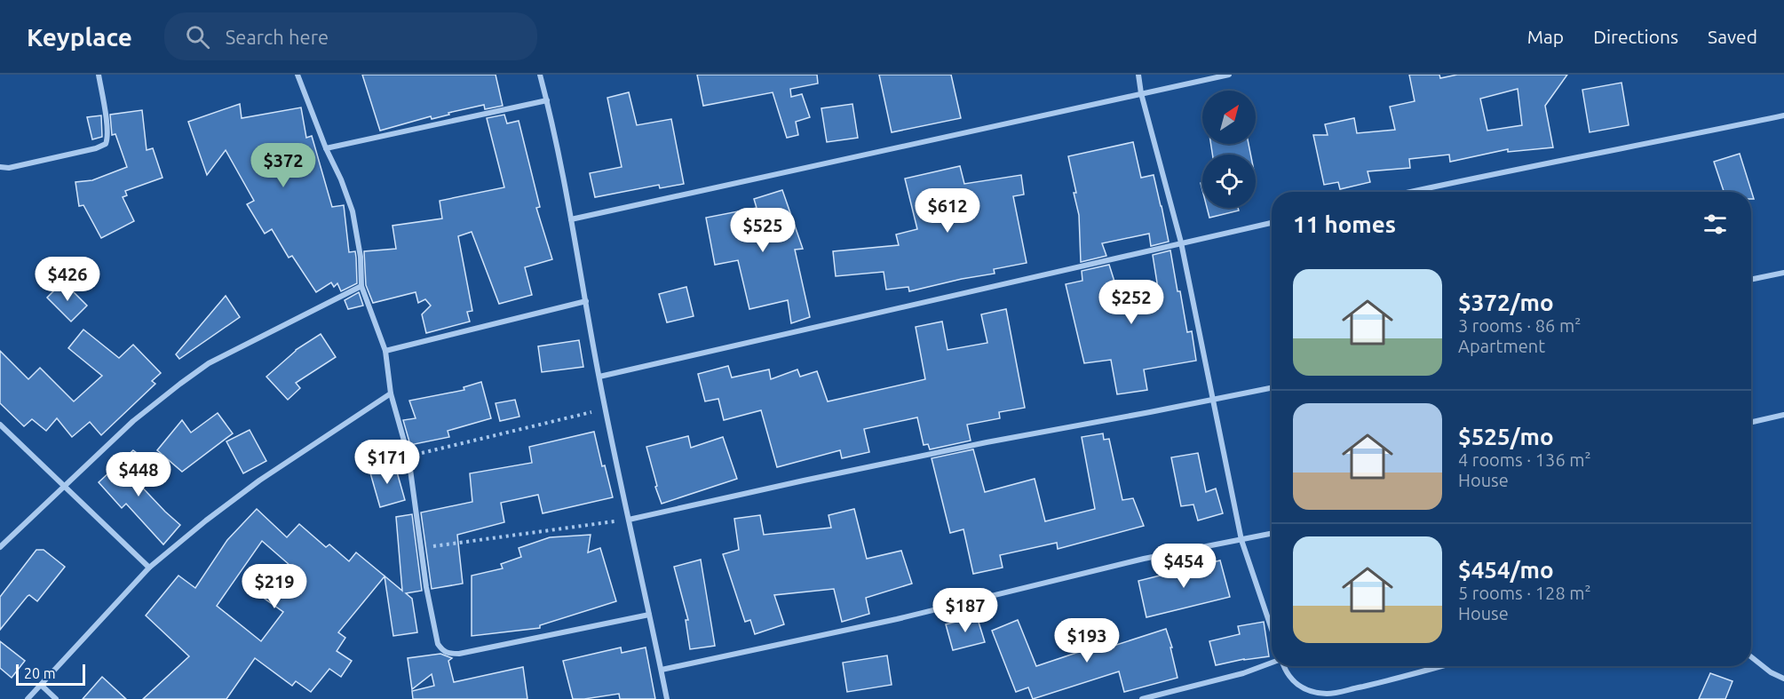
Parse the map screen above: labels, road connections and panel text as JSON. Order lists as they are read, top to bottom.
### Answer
{
  "scale_bar": "20 m",
  "north": "top right",
  "page": {
    "header": "Keyplace",
    "search": "Search here",
    "nav": ["Map", "Directions", "Saved"],
    "price": [
      "$372",
      "$612",
      "$525",
      "$426",
      "$252",
      "$171",
      "$448",
      "$454",
      "$219",
      "$187",
      "$193"
    ],
    "heading": "11 homes",
    "list": [
      {
        "name": "$372/mo",
        "note": "3 rooms · 86 m² · Apartment"
      },
      {
        "name": "$525/mo",
        "note": "4 rooms · 136 m² · House"
      },
      {
        "name": "$454/mo",
        "note": "5 rooms · 128 m² · House"
      }
    ],
    "scale": "20 m"
  }
}
